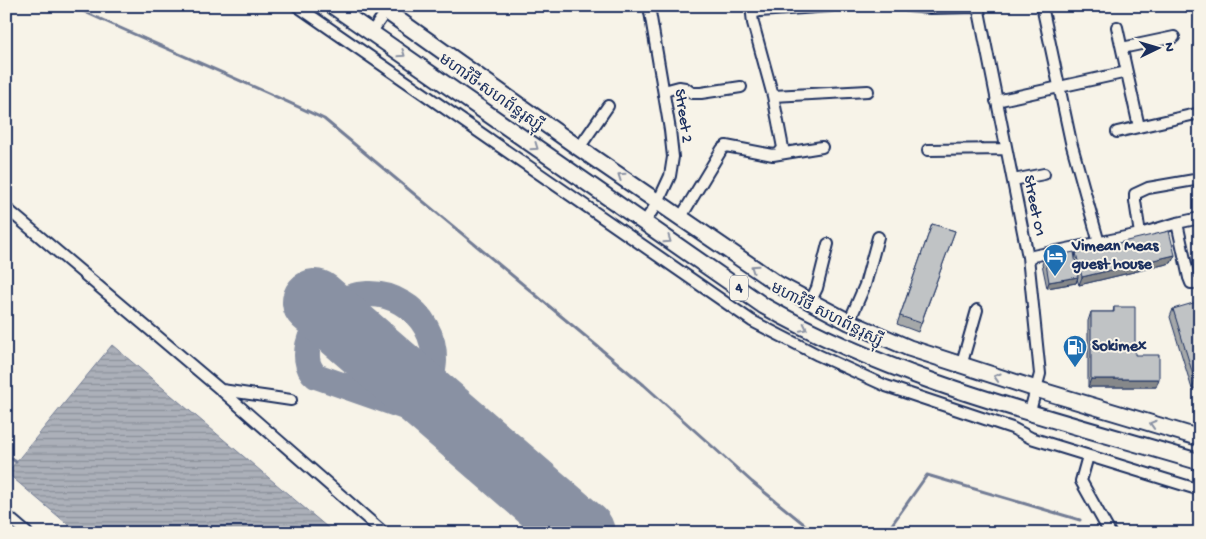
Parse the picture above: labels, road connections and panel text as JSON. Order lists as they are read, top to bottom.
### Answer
{
  "streets": {
    "highway": ["មហាវិថី សហព័ន្ធរុស្ស៊ី", "4"],
    "street": ["Street 2", "Street 01"]
  },
  "crossings": [
    ["មហាវិថី សហព័ន្ធរុស្ស៊ី", "Street 2"],
    ["មហាវិថី សហព័ន្ធរុស្ស៊ី", "Street 01"]
  ],
  "places": {
    "hotel": ["Vimean Meas guest house"],
    "fuel station": ["Sokimex"]
  },
  "north": "right"
}
